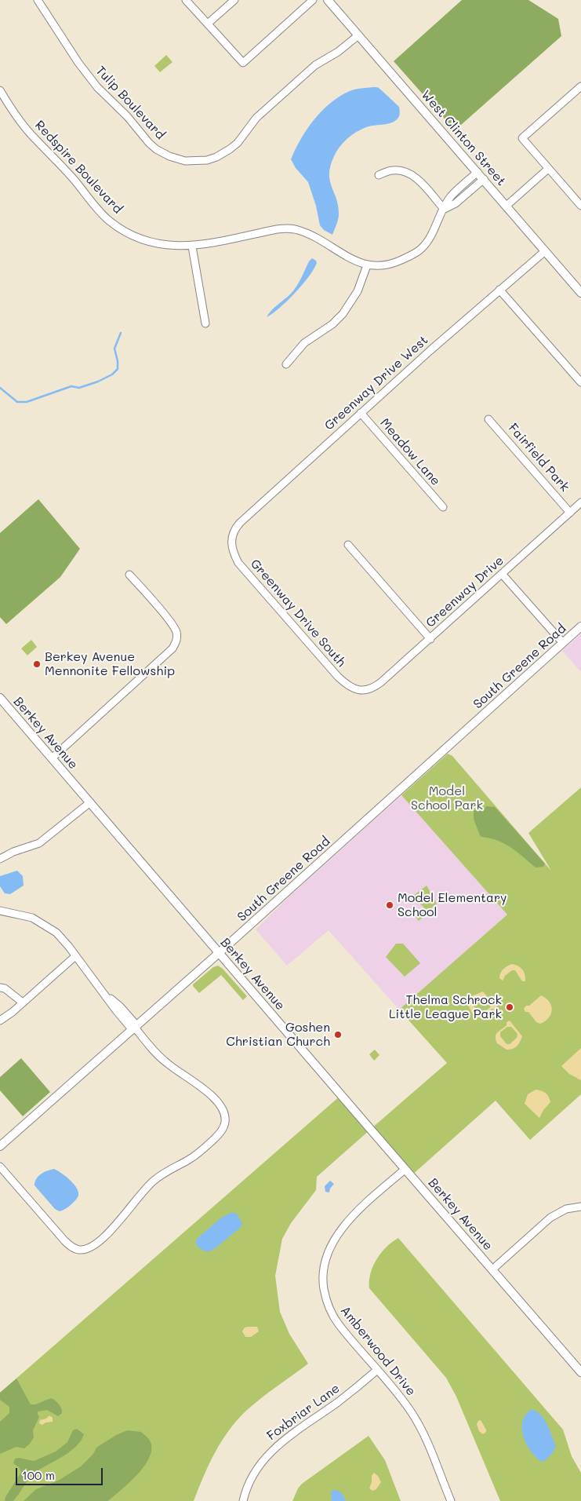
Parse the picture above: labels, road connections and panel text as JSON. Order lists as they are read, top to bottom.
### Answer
{
  "streets": {
    "street": [
      "Tulip Boulevard",
      "West Clinton Street",
      "Redspire Boulevard",
      "Greenway Drive West",
      "Meadow Lane",
      "Fairfield Park",
      "Greenway Drive",
      "Greenway Drive South",
      "South Greene Road",
      "Berkey Avenue",
      "Amberwood Drive",
      "Foxbriar Lane"
    ]
  },
  "crossings": [
    ["Tulip Boulevard", "West Clinton Street"],
    ["West Clinton Street", "Redspire Boulevard"],
    ["West Clinton Street", "Greenway Drive West"],
    ["Greenway Drive West", "Meadow Lane"],
    ["Greenway Drive West", "Greenway Drive South"],
    ["Fairfield Park", "Greenway Drive"],
    ["Greenway Drive", "Greenway Drive South"],
    ["South Greene Road", "Berkey Avenue"],
    ["Berkey Avenue", "Amberwood Drive"],
    ["Amberwood Drive", "Foxbriar Lane"]
  ],
  "parks": ["Model School Park"],
  "places": [
    "Berkey Avenue Mennonite Fellowship",
    "Model Elementary School",
    "Thelma Schrock Little League Park",
    "Goshen Christian Church"
  ],
  "scale_bar": "100 m"
}
